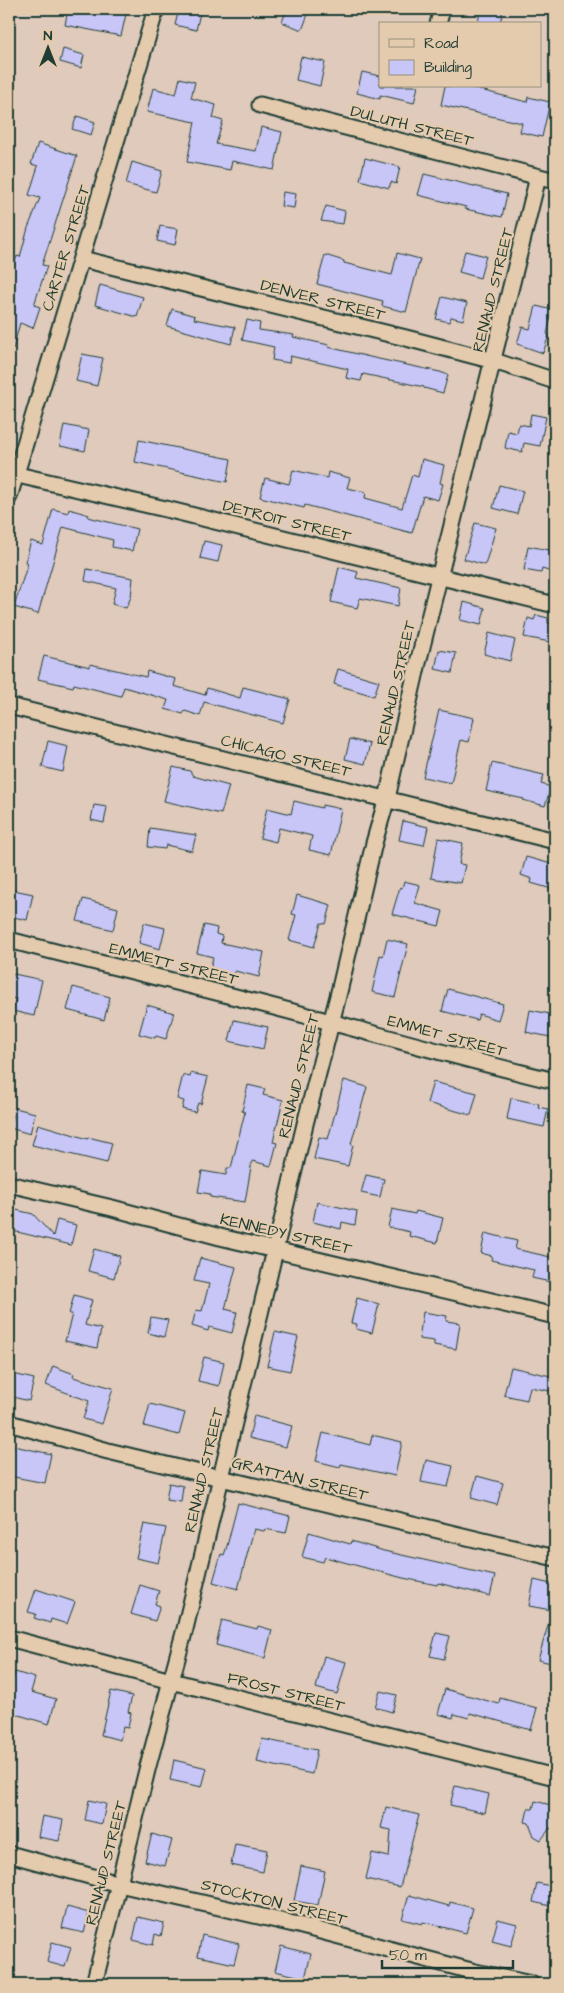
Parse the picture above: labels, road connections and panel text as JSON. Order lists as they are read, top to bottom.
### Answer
{
  "streets": {
    "street": [
      "DULUTH STREET",
      "CARTER STREET",
      "RENAUD STREET",
      "DENVER STREET",
      "DETROIT STREET",
      "CHICAGO STREET",
      "EMMETT STREET",
      "EMMET STREET",
      "KENNEDY STREET",
      "GRATTAN STREET",
      "FROST STREET",
      "STOCKTON STREET"
    ]
  },
  "crossings": [
    ["DULUTH STREET", "RENAUD STREET"],
    ["CARTER STREET", "DENVER STREET"],
    ["CARTER STREET", "DETROIT STREET"],
    ["RENAUD STREET", "DENVER STREET"],
    ["RENAUD STREET", "DETROIT STREET"],
    ["RENAUD STREET", "CHICAGO STREET"],
    ["RENAUD STREET", "EMMETT STREET"],
    ["RENAUD STREET", "EMMET STREET"],
    ["RENAUD STREET", "KENNEDY STREET"],
    ["RENAUD STREET", "GRATTAN STREET"],
    ["RENAUD STREET", "FROST STREET"],
    ["RENAUD STREET", "STOCKTON STREET"],
    ["EMMETT STREET", "EMMET STREET"]
  ],
  "legend": ["Road", "Building"],
  "scale_bar": "50 m",
  "north": "top"
}
